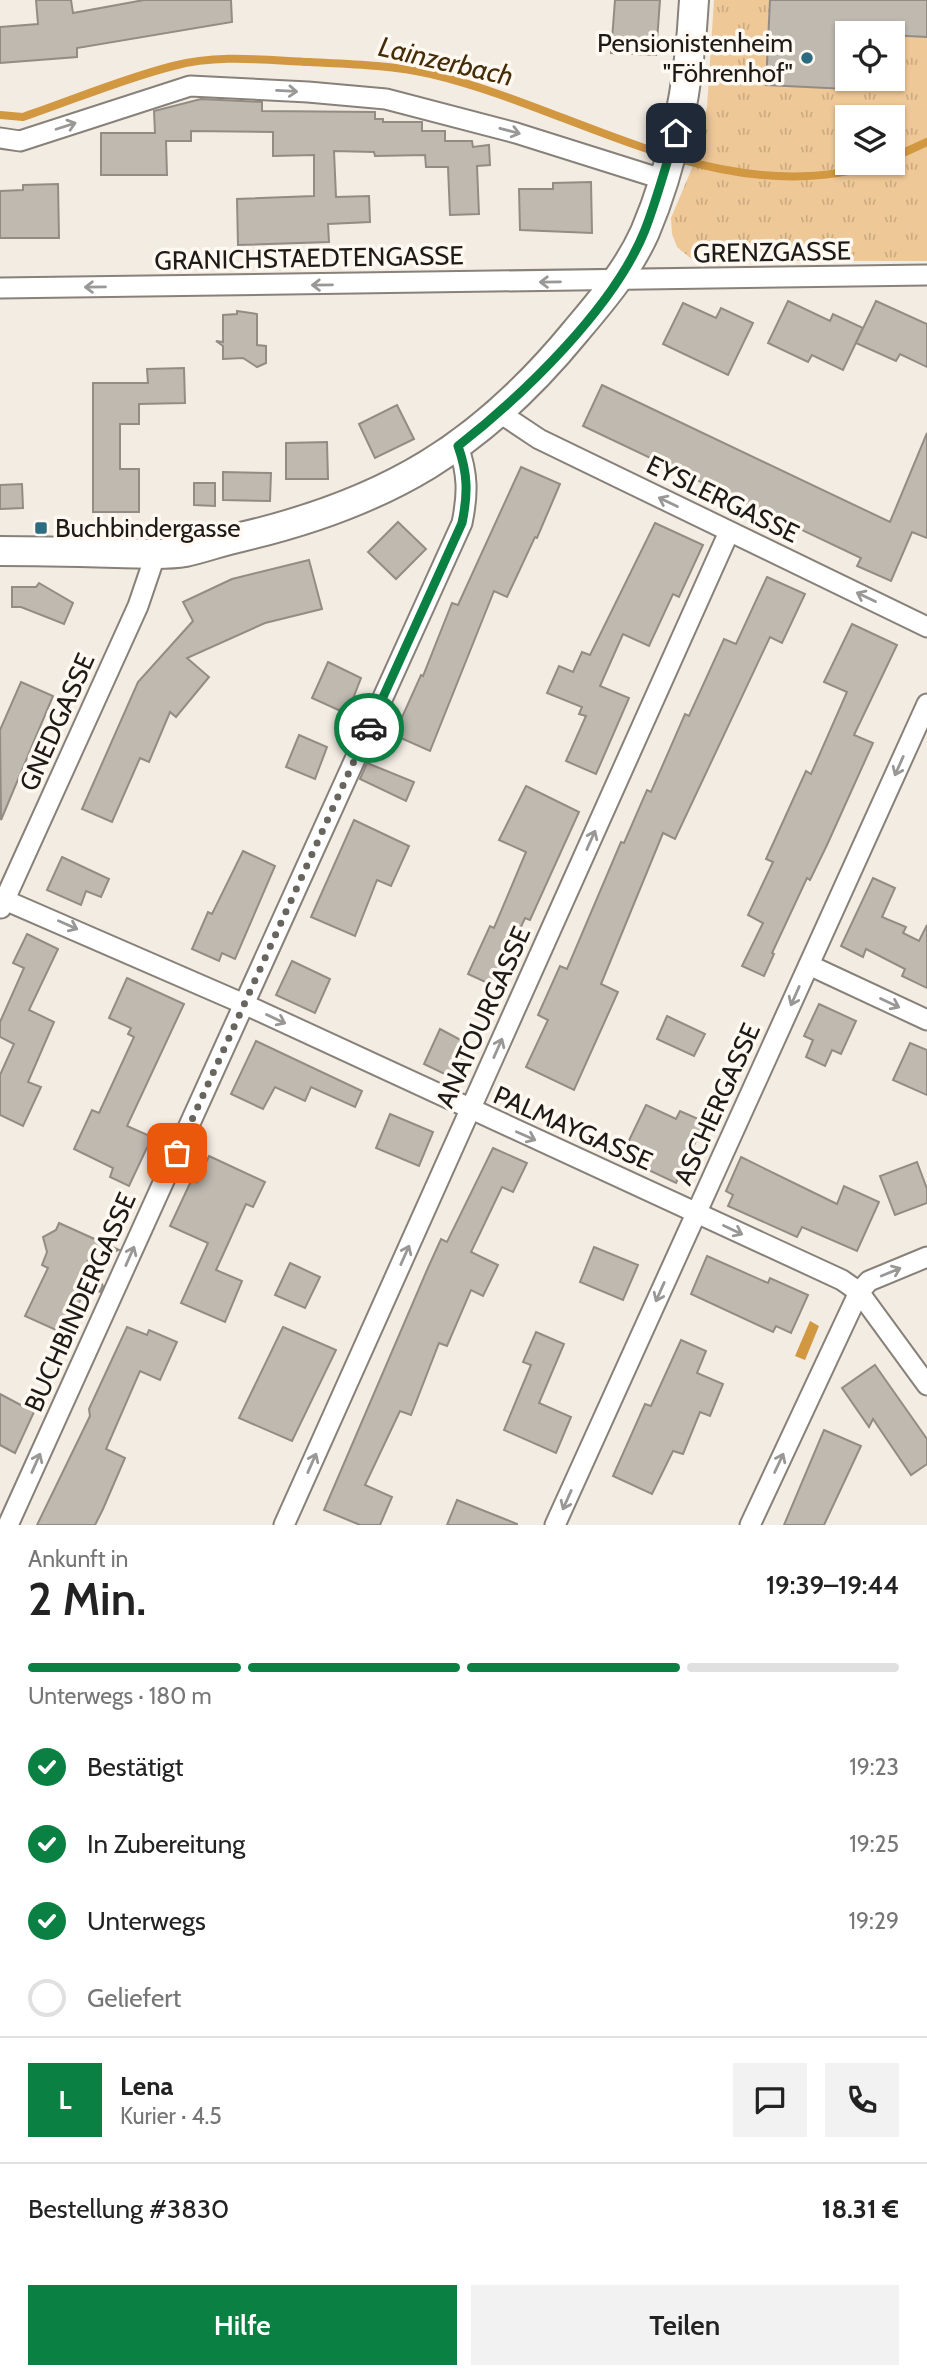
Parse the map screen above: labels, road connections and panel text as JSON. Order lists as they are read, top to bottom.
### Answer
{
  "streets": {
    "street": [
      "GRENZGASSE",
      "GRANICHSTAEDTENGASSE",
      "EYSLERGASSE",
      "GNEDGASSE",
      "ANATOURGASSE",
      "ASCHERGASSE",
      "PALMAYGASSE",
      "BUCHBINDERGASSE"
    ]
  },
  "crossings": [
    ["GRENZGASSE", "GRANICHSTAEDTENGASSE"],
    ["EYSLERGASSE", "ANATOURGASSE"],
    ["GNEDGASSE", "PALMAYGASSE"],
    ["ANATOURGASSE", "PALMAYGASSE"],
    ["ASCHERGASSE", "PALMAYGASSE"],
    ["PALMAYGASSE", "BUCHBINDERGASSE"]
  ],
  "one_way": [
    "EYSLERGASSE",
    "ANATOURGASSE",
    "ASCHERGASSE",
    "PALMAYGASSE",
    "BUCHBINDERGASSE"
  ],
  "water": ["Lainzerbach"],
  "places": {
    "other": ["Pensionistenheim \"Föhrenhof\""],
    "transit": ["Buchbindergasse"]
  },
  "page": {
    "heading": ["2 Min.", "Ankunft in", "19:39–19:44"],
    "panel": [
      "Lena",
      "Kurier · 4.5",
      "Bestellung #3830",
      "18.31 €"
    ],
    "bar": "Unterwegs · 180 m",
    "list": [
      ["Bestätigt", "19:23"],
      ["In Zubereitung", "19:25"],
      ["Unterwegs", "19:29"],
      "Geliefert"
    ],
    "round": "L",
    "buttons": ["Hilfe", "Teilen"]
  }
}
